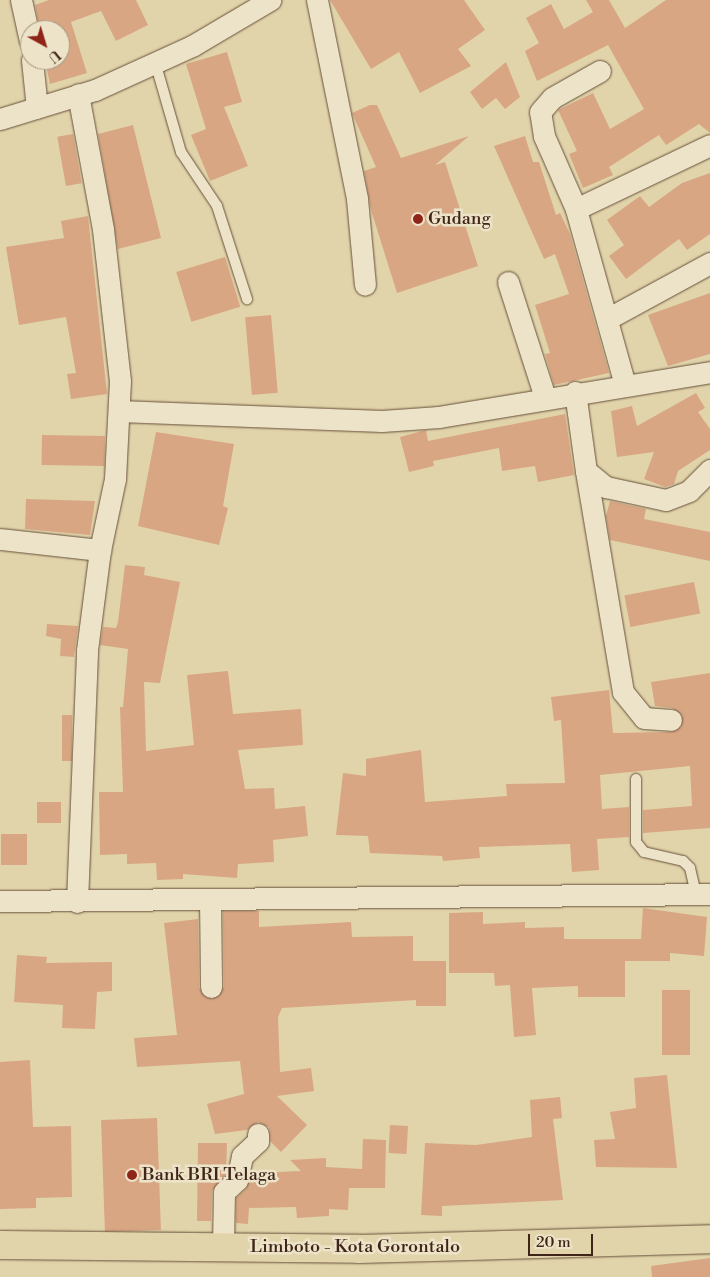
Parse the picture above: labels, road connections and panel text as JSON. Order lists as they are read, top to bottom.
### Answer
{
  "streets": {
    "highway": ["Limboto - Kota Gorontalo"]
  },
  "places": ["Gudang", "Bank BRI Telaga"],
  "scale_bar": "20 m",
  "north": "bottom right"
}
